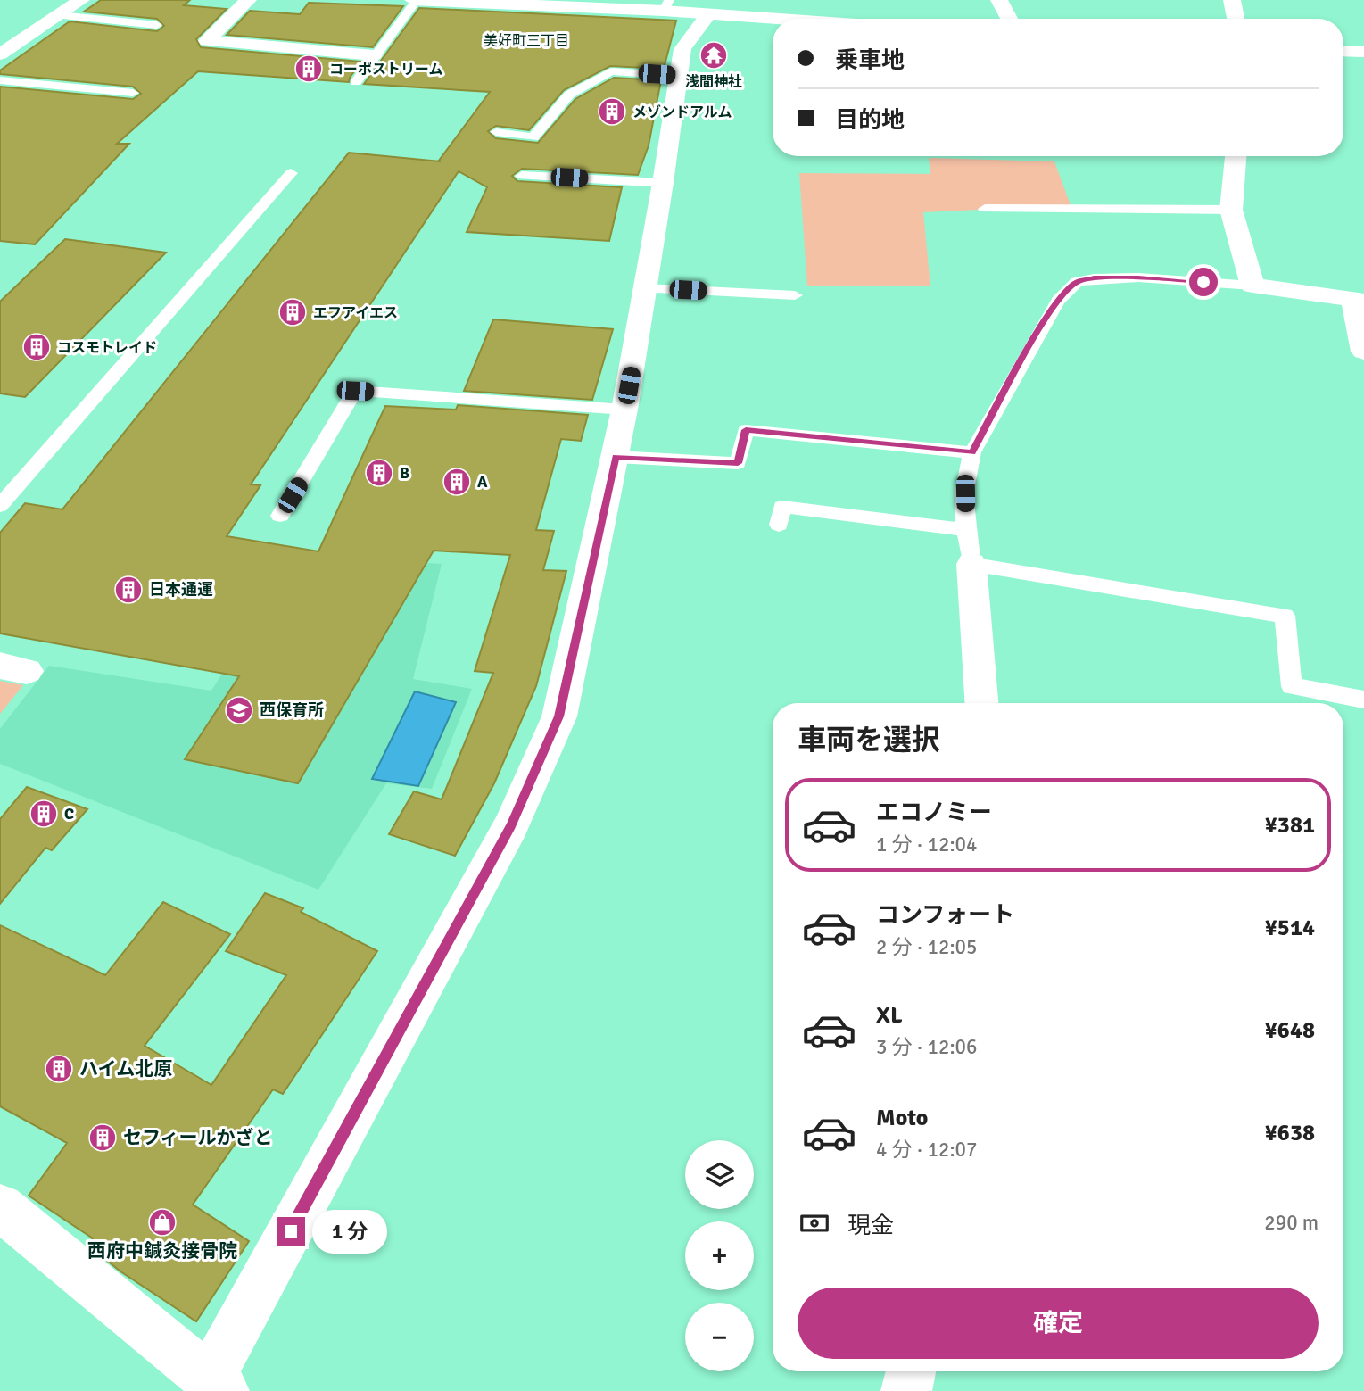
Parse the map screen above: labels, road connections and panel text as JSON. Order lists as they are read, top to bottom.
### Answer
{
  "districts": ["美好町三丁目"],
  "places": {
    "temple": ["浅間神社"],
    "building": [
      "コーポストリーム",
      "メゾンドアルム",
      "エフアイエス",
      "コスモトレイド",
      "B",
      "A",
      "日本通運",
      "C",
      "ハイム北原",
      "セフィールかざと"
    ],
    "school or university": ["西保育所"],
    "shop": ["西府中鍼灸接骨院"]
  },
  "page": {
    "banner": ["乗車地", "目的地"],
    "heading": "車両を選択",
    "list": [
      {
        "name": "エコノミー",
        "note": "1 分 · 12:04",
        "value": "¥381"
      },
      {
        "name": "コンフォート",
        "note": "2 分 · 12:05",
        "value": "¥514"
      },
      {
        "name": "XL",
        "note": "3 分 · 12:06",
        "value": "¥648"
      },
      {
        "name": "Moto",
        "note": "4 分 · 12:07",
        "value": "¥638"
      }
    ],
    "map_buttons": ["+", "−"],
    "pay": ["現金", "290 m"],
    "bubble": "1 分",
    "buttons": "確定"
  }
}
